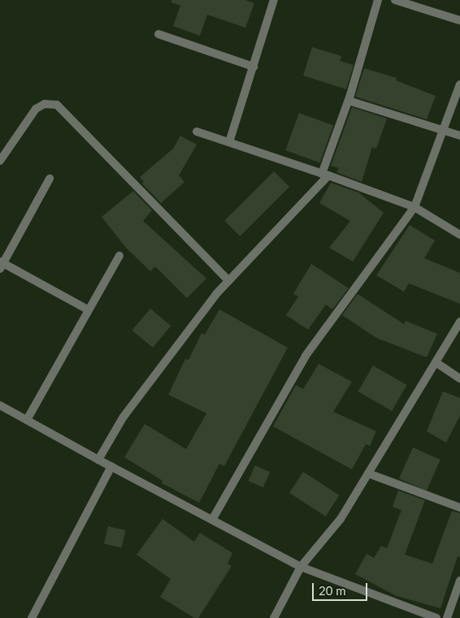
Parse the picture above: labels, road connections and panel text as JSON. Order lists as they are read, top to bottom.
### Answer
{
  "scale_bar": "20 m"
}
